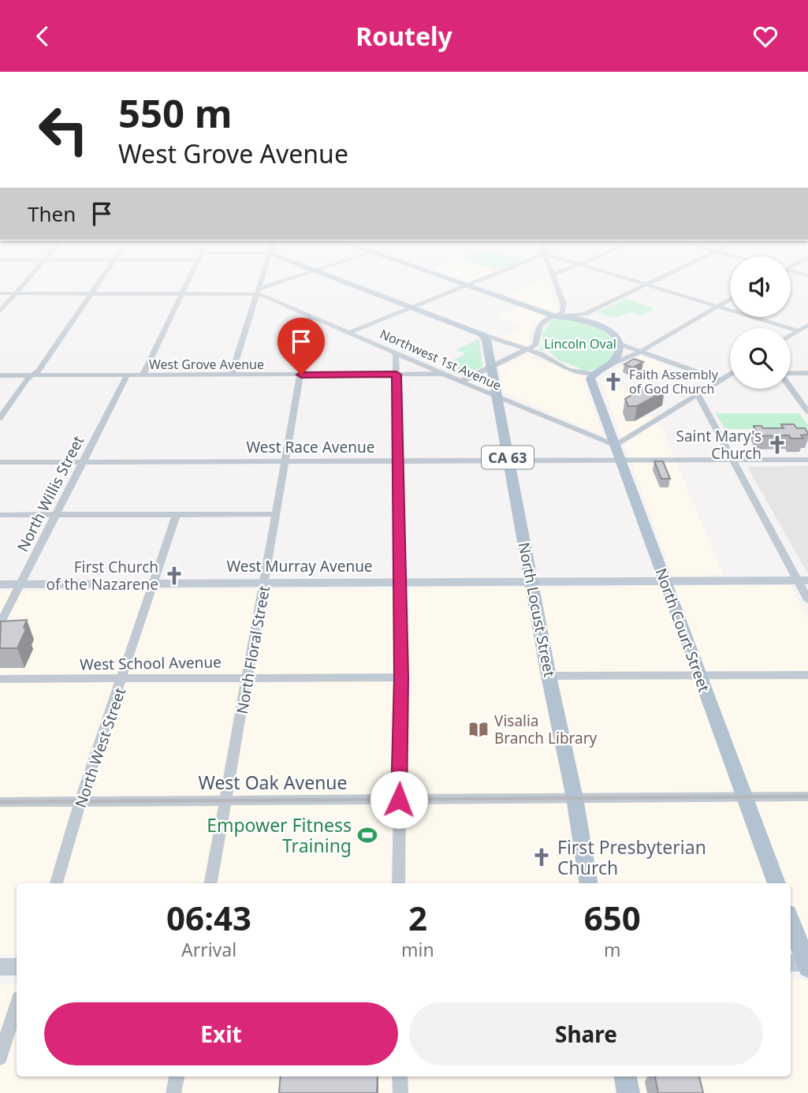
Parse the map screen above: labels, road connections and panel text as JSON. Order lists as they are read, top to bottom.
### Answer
{
  "streets": {
    "main road": [
      "CA 63",
      "West Murray Avenue",
      "North Locust Street",
      "North Court Street"
    ],
    "street": [
      "Northwest 1st Avenue",
      "West Grove Avenue",
      "West Race Avenue",
      "North Willis Street",
      "North Floral Street",
      "West School Avenue",
      "North West Street",
      "West Oak Avenue"
    ]
  },
  "crossings": [
    ["Northwest 1st Avenue", "West Grove Avenue"],
    ["Northwest 1st Avenue", "North Locust Street"],
    ["Northwest 1st Avenue", "North Court Street"],
    ["Northwest 1st Avenue", "North Floral Street"],
    ["West Grove Avenue", "North Willis Street"],
    ["West Grove Avenue", "North Floral Street"],
    ["West Race Avenue", "North Willis Street"],
    ["West Race Avenue", "North Locust Street"],
    ["West Race Avenue", "North Court Street"],
    ["West Race Avenue", "North Floral Street"],
    ["North Willis Street", "West Murray Avenue"],
    ["West Murray Avenue", "North Locust Street"],
    ["West Murray Avenue", "North Court Street"],
    ["West Murray Avenue", "North Floral Street"],
    ["West Murray Avenue", "North West Street"],
    ["North Locust Street", "West Oak Avenue"],
    ["North Court Street", "West Oak Avenue"],
    ["North Floral Street", "West School Avenue"],
    ["North Floral Street", "West Oak Avenue"],
    ["West School Avenue", "North West Street"],
    ["North West Street", "West Oak Avenue"]
  ],
  "parks": ["Lincoln Oval"],
  "places": {
    "church": [
      "Faith Assembly of God Church",
      "Saint Mary's Church",
      "First Church of the Nazarene",
      "First Presbyterian Church"
    ],
    "library": ["Visalia Branch Library"],
    "sports": ["Empower Fitness Training"]
  },
  "page": {
    "header": "Routely",
    "turn": ["550 m", "West Grove Avenue"],
    "then": "Then",
    "eta": [
      "06:43",
      "Arrival",
      "2",
      "min",
      "650",
      "m"
    ],
    "buttons": ["Exit", "Share"]
  }
}
